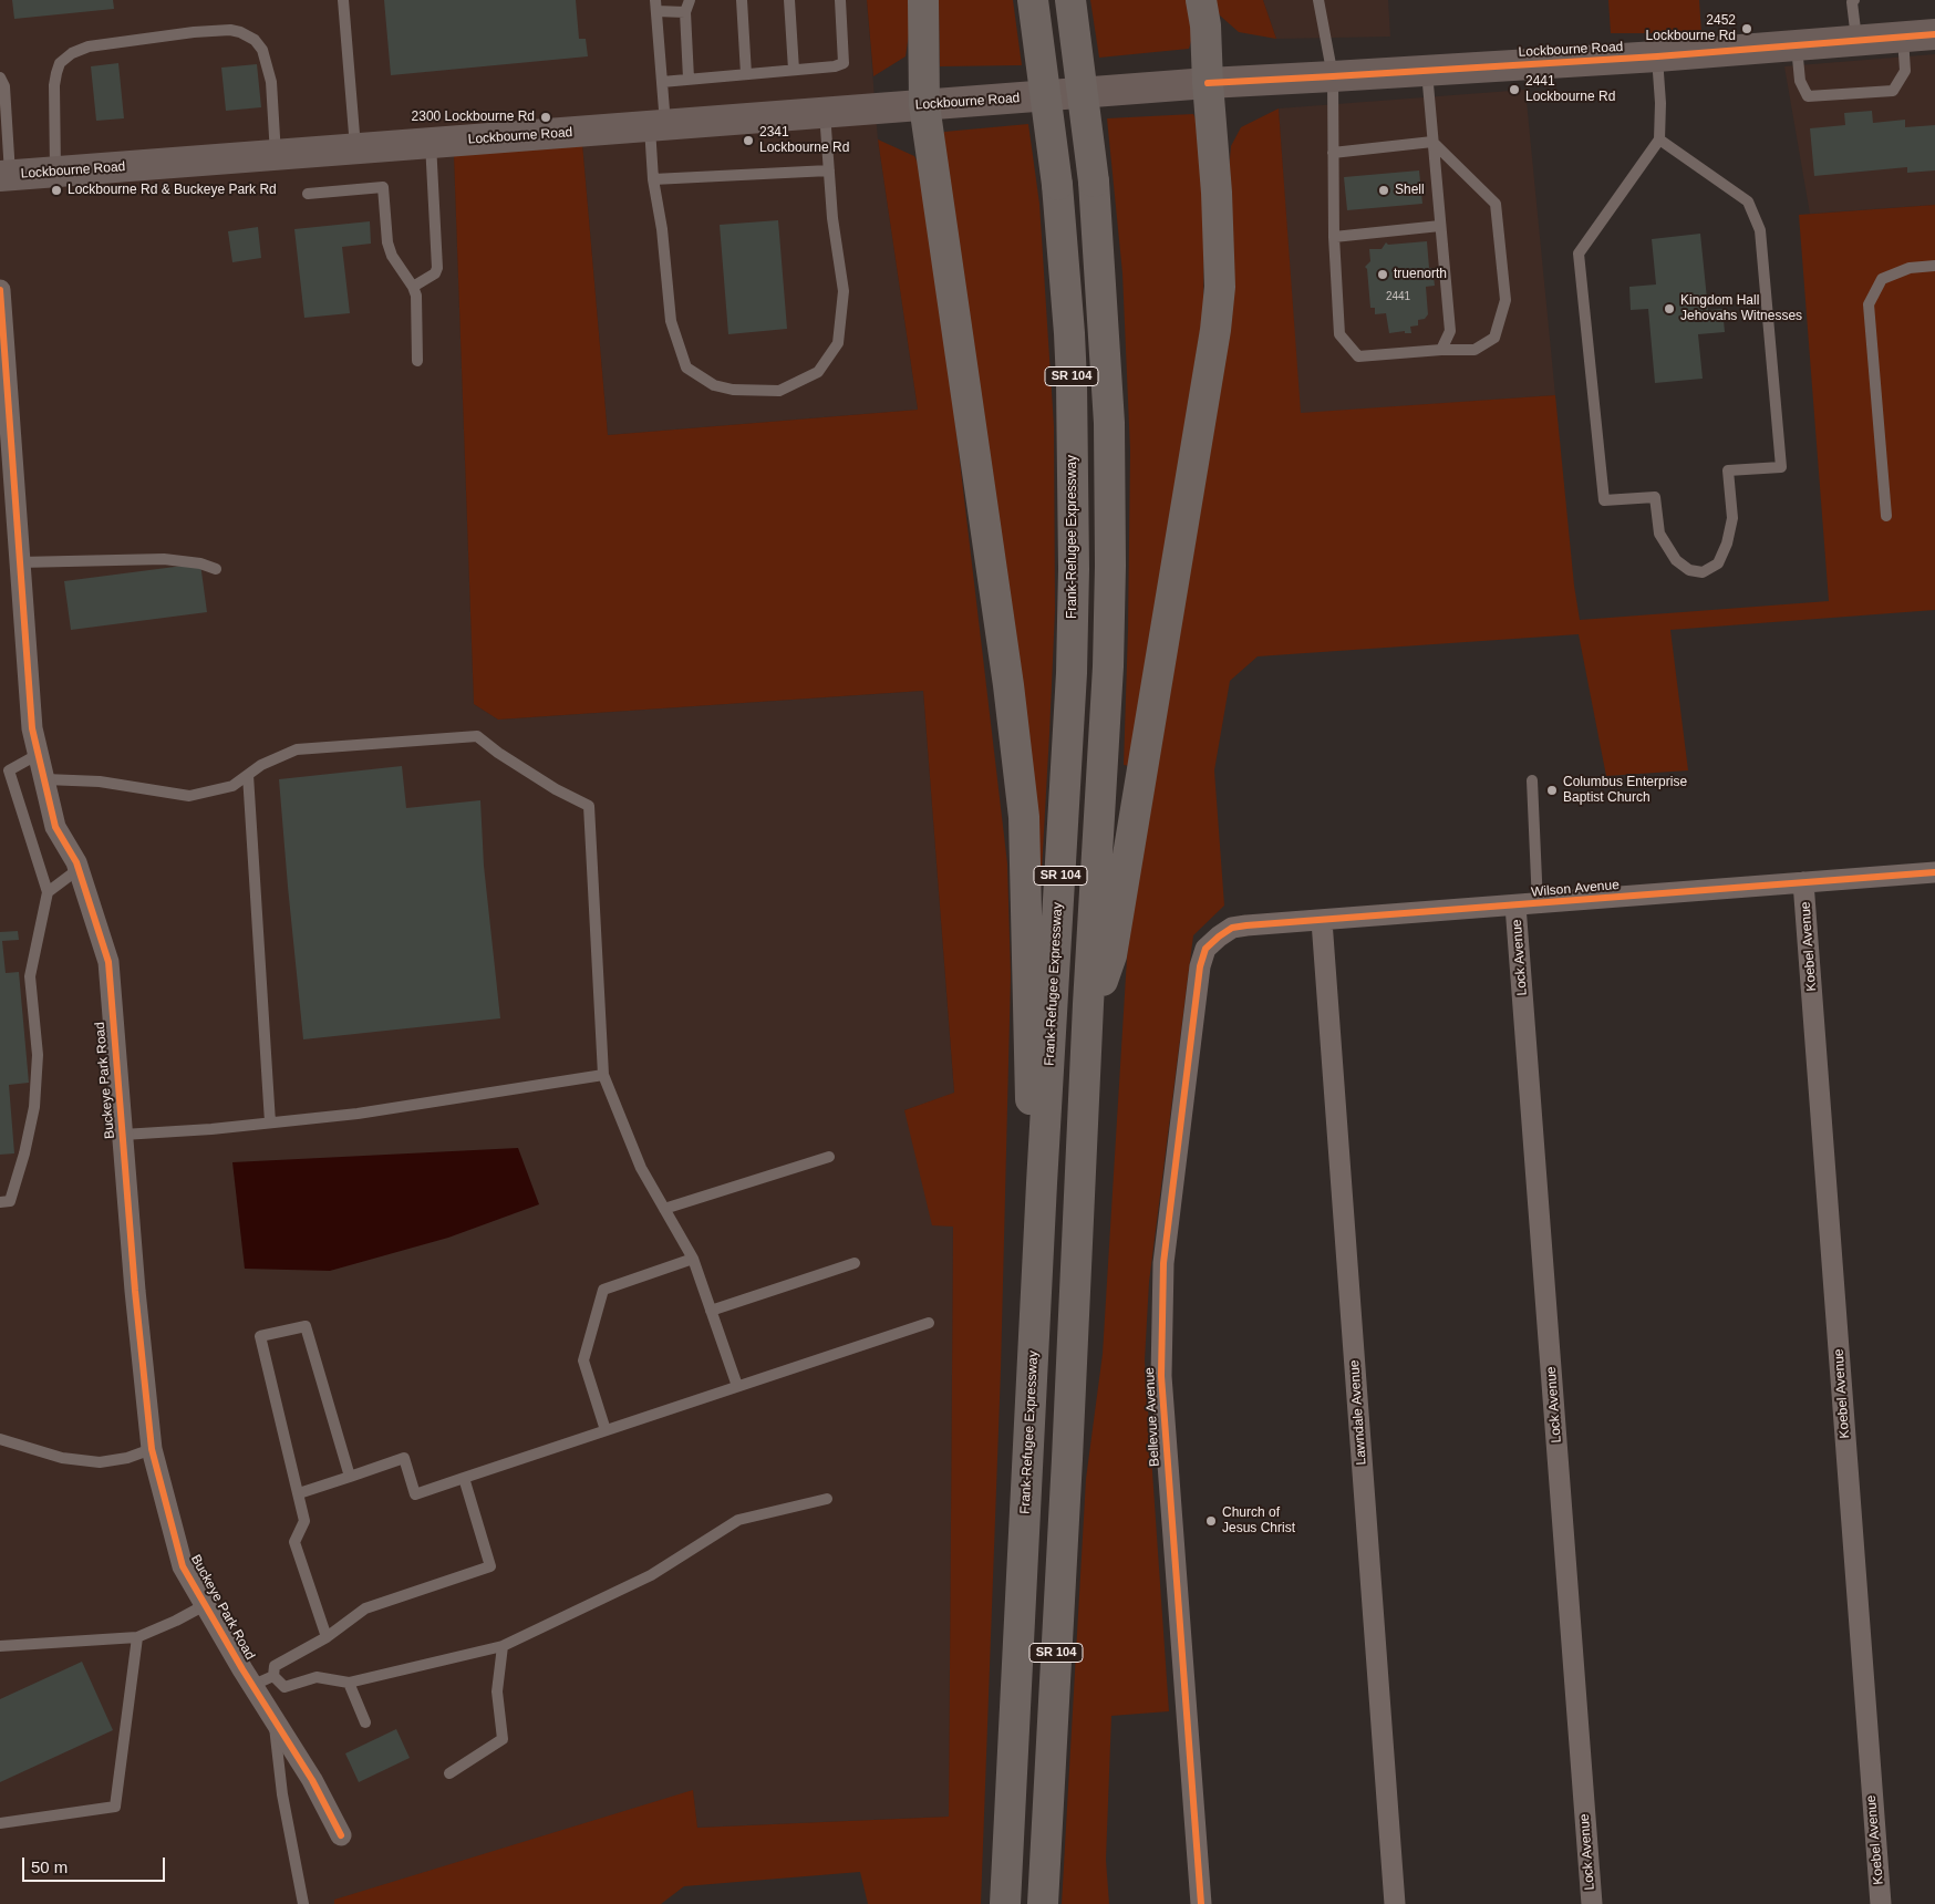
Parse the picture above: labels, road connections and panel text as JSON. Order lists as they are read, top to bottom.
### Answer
{
  "streets": {
    "highway": ["SR 104", "Frank-Refugee Expressway"],
    "main road": ["Lockbourne Road"],
    "street": [
      "Wilson Avenue",
      "Koebel Avenue",
      "Lock Avenue",
      "Buckeye Park Road",
      "Lawndale Avenue",
      "Bellevue Avenue"
    ]
  },
  "crossings": [
    ["Wilson Avenue", "Koebel Avenue"],
    ["Wilson Avenue", "Lock Avenue"],
    ["Wilson Avenue", "Lawndale Avenue"],
    ["Wilson Avenue", "Bellevue Avenue"]
  ],
  "places": [
    "2452 Lockbourne Rd",
    "2441 Lockbourne Rd",
    "2300 Lockbourne Rd",
    "2341 Lockbourne Rd",
    "Lockbourne Rd & Buckeye Park Rd",
    "Shell",
    "truenorth",
    "Kingdom Hall Jehovahs Witnesses",
    "Columbus Enterprise Baptist Church",
    "Church of Jesus Christ"
  ],
  "house_numbers": ["2441"],
  "scale_bar": "50 m"
}
